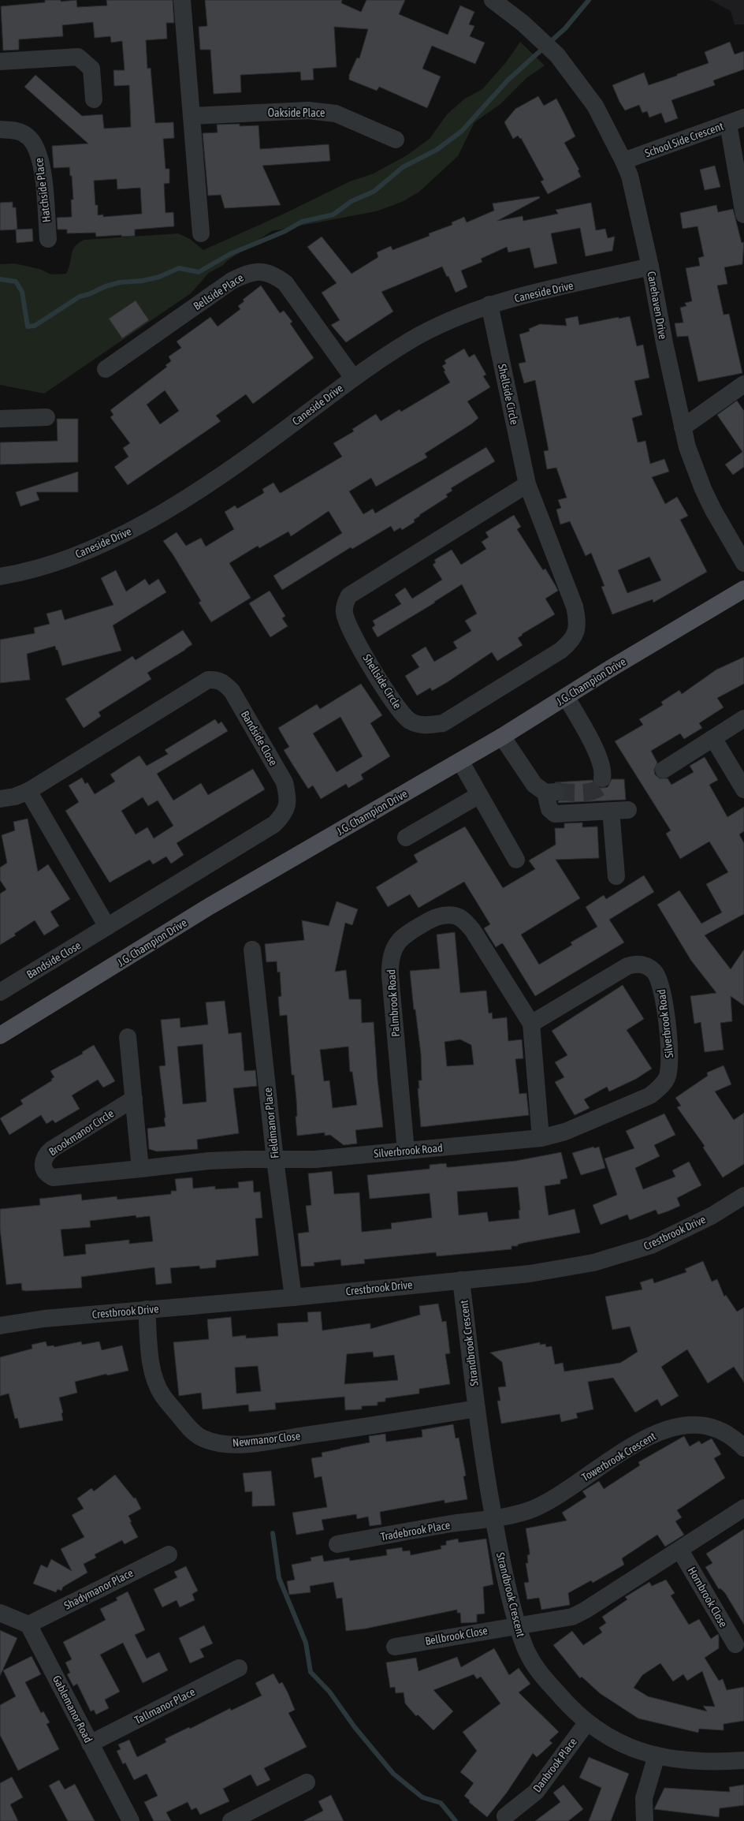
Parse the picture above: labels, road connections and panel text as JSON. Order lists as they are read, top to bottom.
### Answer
{
  "streets": {
    "main road": ["J.G. Champion Drive"],
    "street": [
      "Oakside Place",
      "School Side Crescent",
      "Hatchside Place",
      "Bellside Place",
      "Caneside Drive",
      "Canehaven Drive",
      "Shellside Circle",
      "Bandside Close",
      "Palmbrook Road",
      "Silverbrook Road",
      "Fieldmanor Place",
      "Brookmanor Circle",
      "Crestbrook Drive",
      "Strandbrook Crescent",
      "Newmanor Close",
      "Towerbrook Crescent",
      "Tradebrook Place",
      "Shadymanor Place",
      "Hornbrook Close",
      "Bellbrook Close",
      "Tallmanor Place",
      "Gablemanor Road",
      "Danbrook Place"
    ]
  },
  "crossings": [
    ["School Side Crescent", "Canehaven Drive"],
    ["Bellside Place", "Caneside Drive"],
    ["Caneside Drive", "Canehaven Drive"],
    ["Caneside Drive", "Shellside Circle"],
    ["Palmbrook Road", "Silverbrook Road"],
    ["Silverbrook Road", "Fieldmanor Place"],
    ["Silverbrook Road", "Brookmanor Circle"],
    ["Fieldmanor Place", "Brookmanor Circle"],
    ["Fieldmanor Place", "Crestbrook Drive"],
    ["Crestbrook Drive", "Strandbrook Crescent"],
    ["Crestbrook Drive", "Newmanor Close"],
    ["Strandbrook Crescent", "Newmanor Close"],
    ["Strandbrook Crescent", "Towerbrook Crescent"],
    ["Strandbrook Crescent", "Tradebrook Place"],
    ["Strandbrook Crescent", "Bellbrook Close"],
    ["Strandbrook Crescent", "Danbrook Place"],
    ["Towerbrook Crescent", "Tradebrook Place"],
    ["Shadymanor Place", "Gablemanor Road"],
    ["Tallmanor Place", "Gablemanor Road"]
  ]
}
